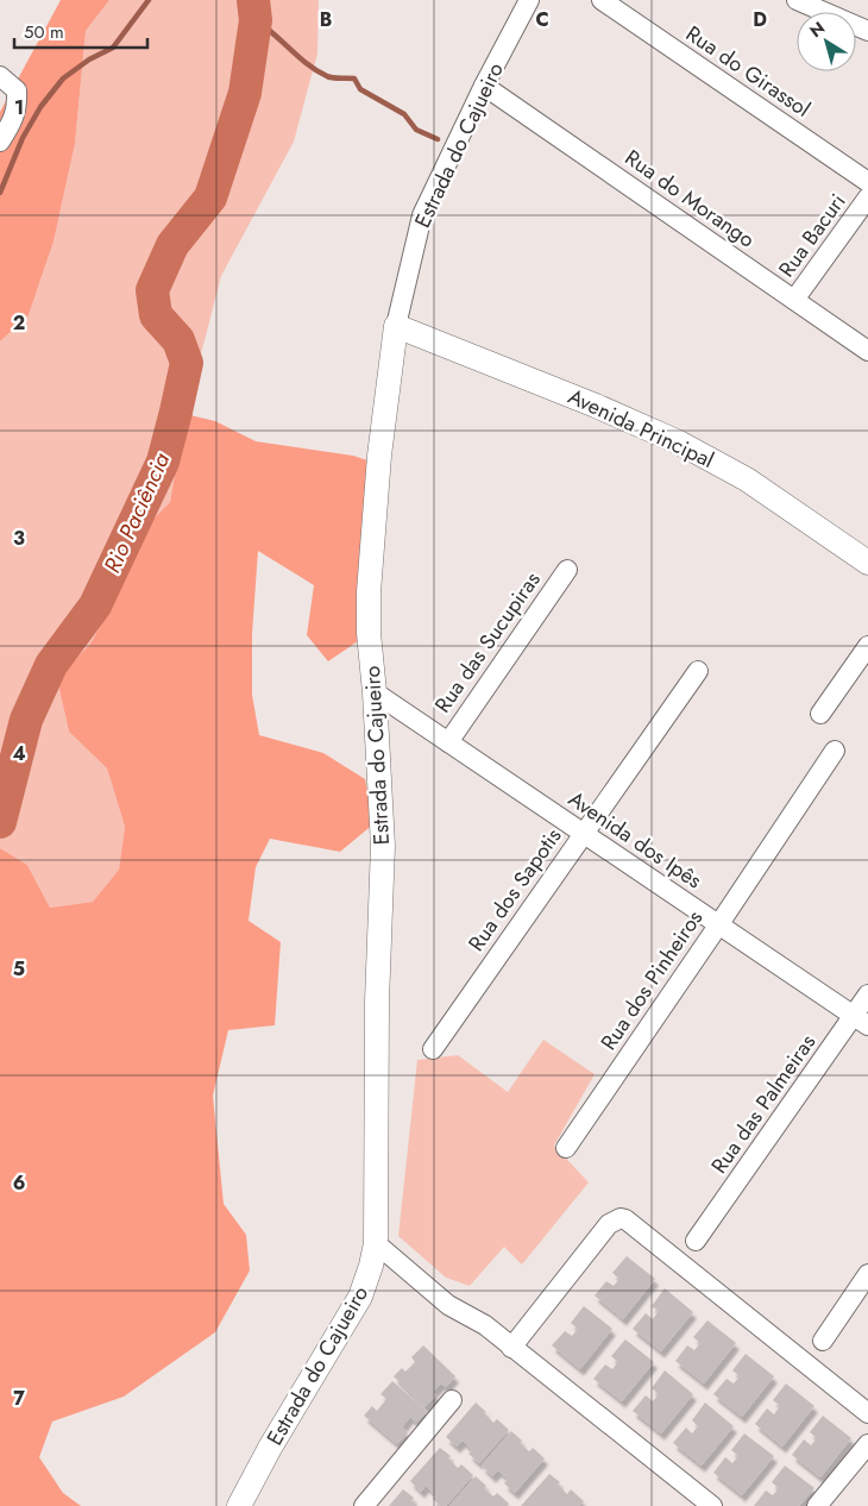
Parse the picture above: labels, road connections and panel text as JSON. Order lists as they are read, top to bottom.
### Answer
{
  "streets": {
    "street": [
      "Rua do Girassol",
      "Estrada do Cajueiro",
      "Rua do Morango",
      "Rua Bacuri",
      "Avenida Principal",
      "Rua das Sucupiras",
      "Avenida dos Ipês",
      "Rua dos Sapotis",
      "Rua dos Pinheiros",
      "Rua das Palmeiras"
    ]
  },
  "crossings": [
    ["Estrada do Cajueiro", "Rua do Morango"],
    ["Estrada do Cajueiro", "Avenida Principal"],
    ["Estrada do Cajueiro", "Avenida dos Ipês"],
    ["Rua do Morango", "Rua Bacuri"],
    ["Rua das Sucupiras", "Avenida dos Ipês"],
    ["Avenida dos Ipês", "Rua dos Sapotis"],
    ["Avenida dos Ipês", "Rua dos Pinheiros"],
    ["Avenida dos Ipês", "Rua das Palmeiras"]
  ],
  "water": ["Rio Paciência"],
  "scale_bar": "50 m",
  "north": "top left",
  "grid": {
    "columns": ["B", "C", "D"],
    "rows": [
      "1",
      "2",
      "3",
      "4",
      "5",
      "6",
      "7"
    ]
  }
}
